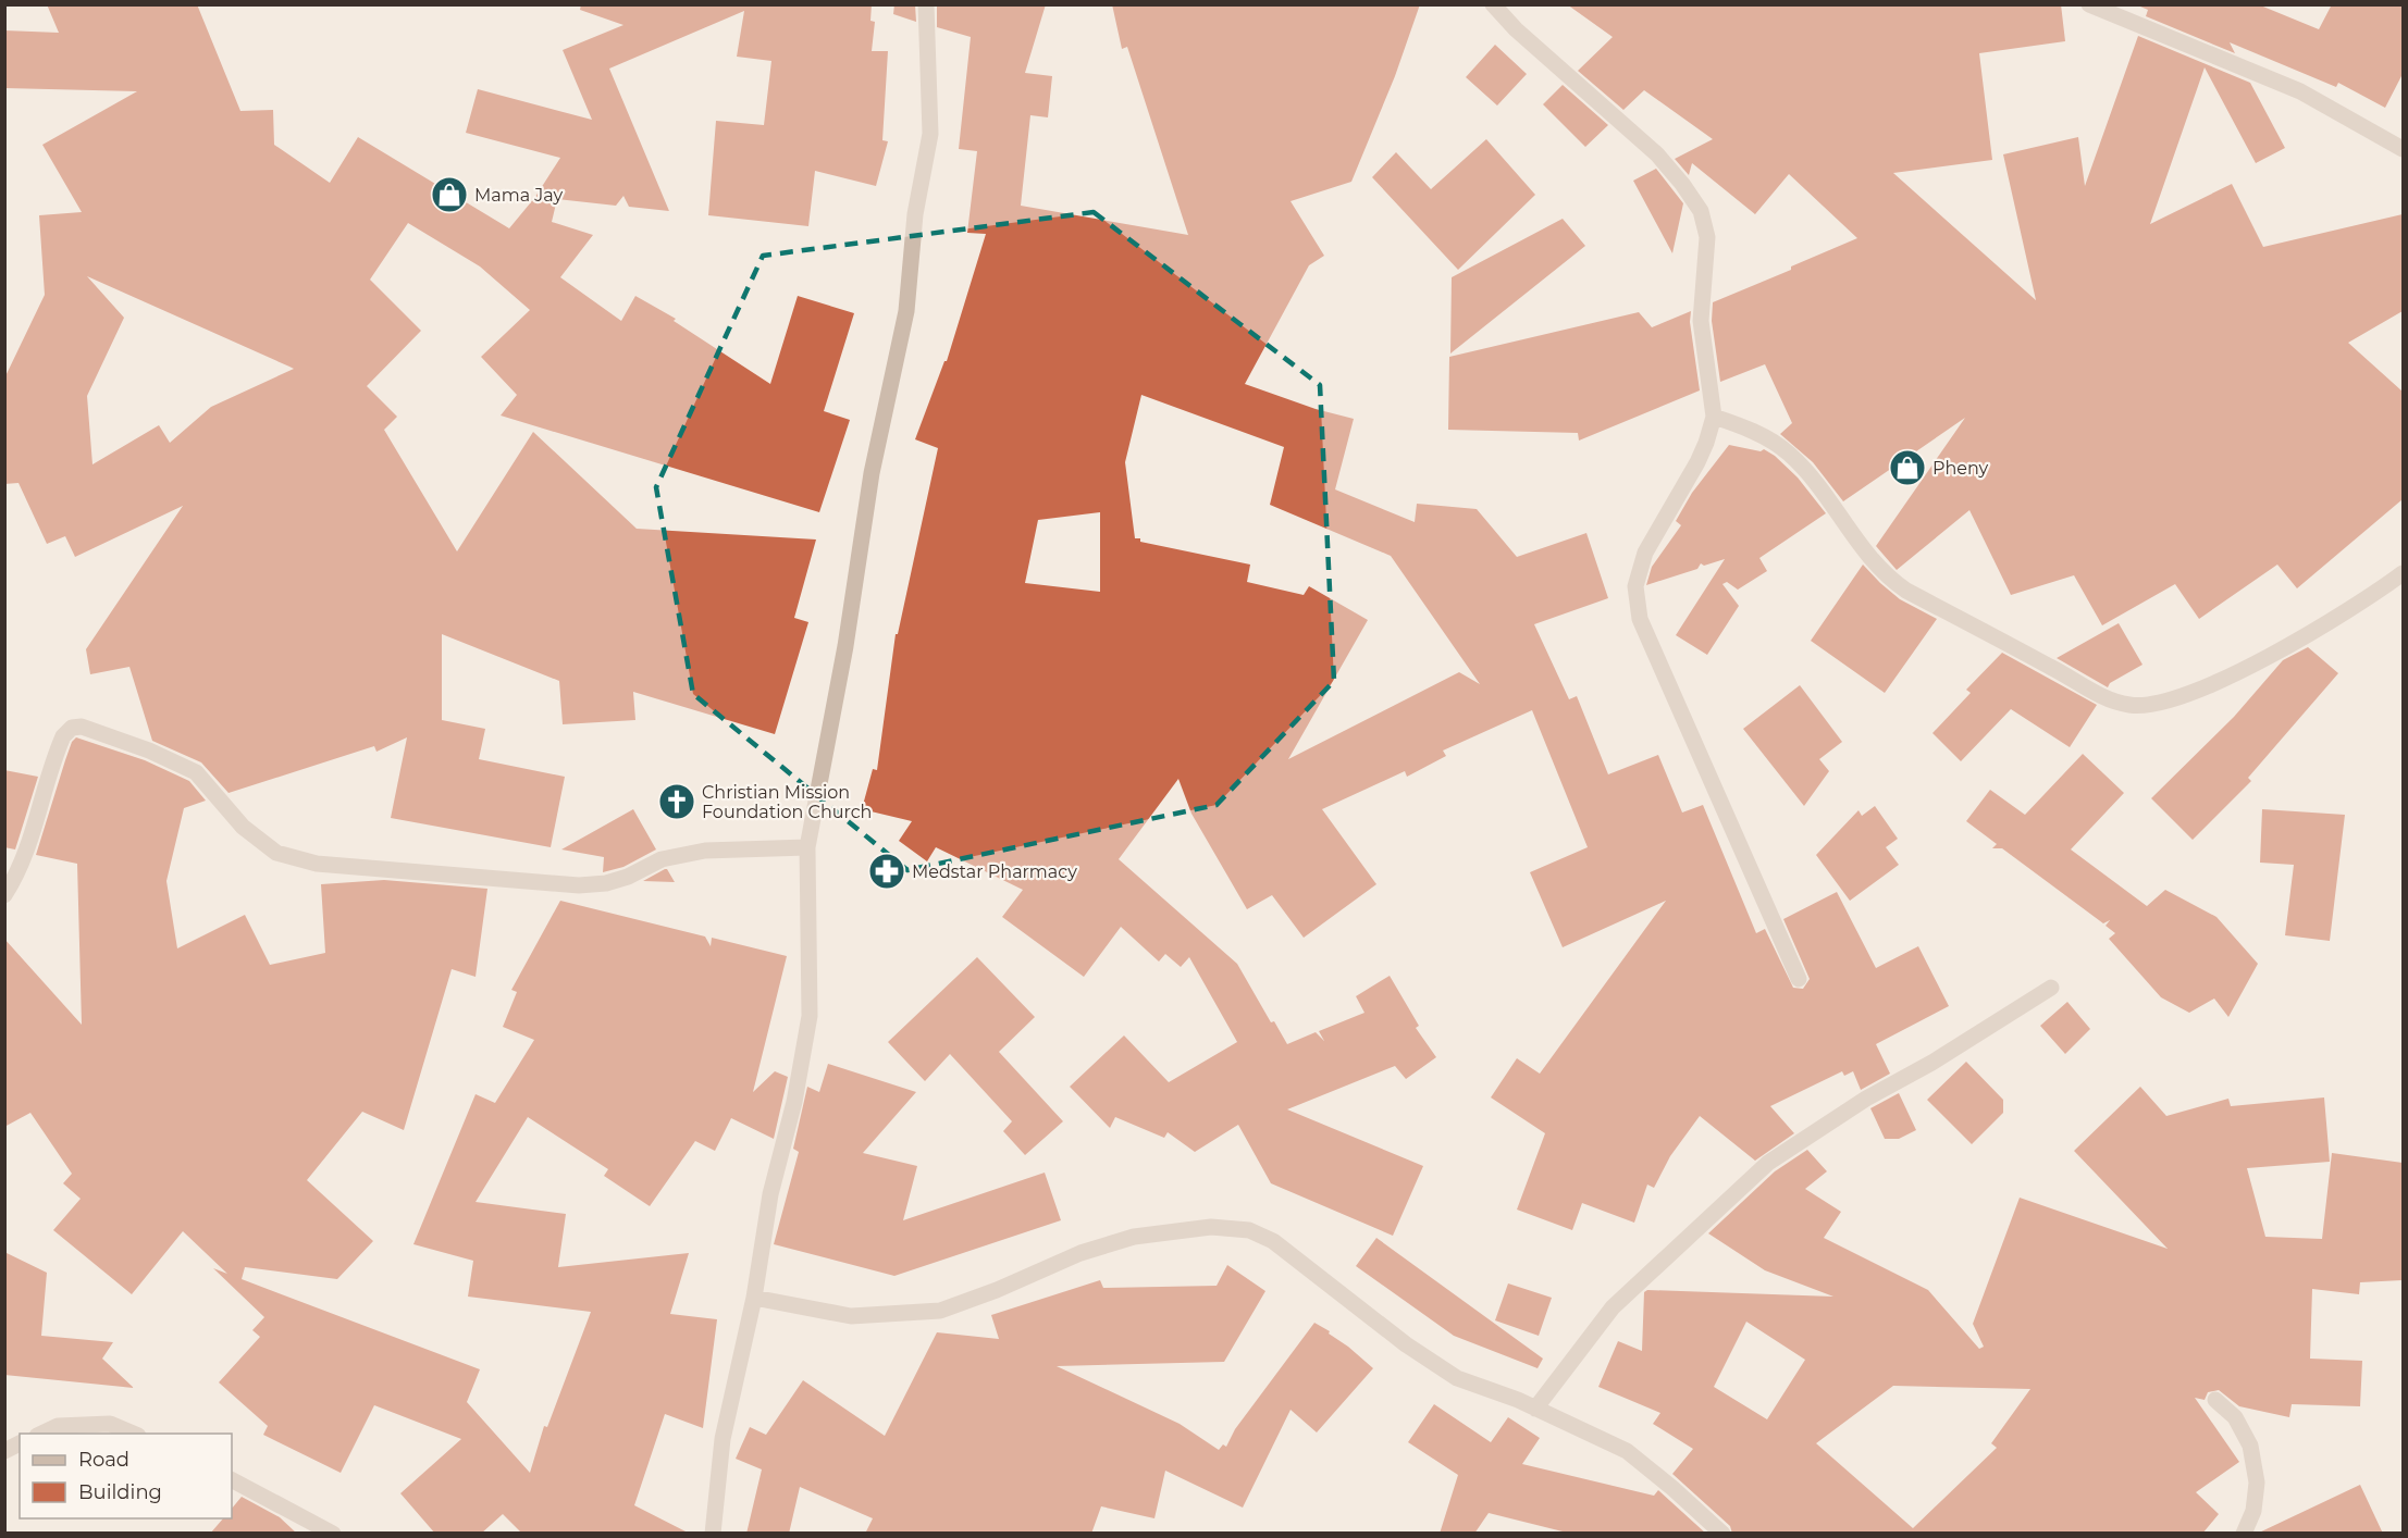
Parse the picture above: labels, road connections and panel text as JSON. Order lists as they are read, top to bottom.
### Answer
{
  "places": {
    "shop": ["Mama Jay", "Pheny"],
    "church": ["Christian Mission Foundation Church"],
    "pharmacy": ["Medstar Pharmacy"]
  },
  "legend": ["Road", "Building"]
}
